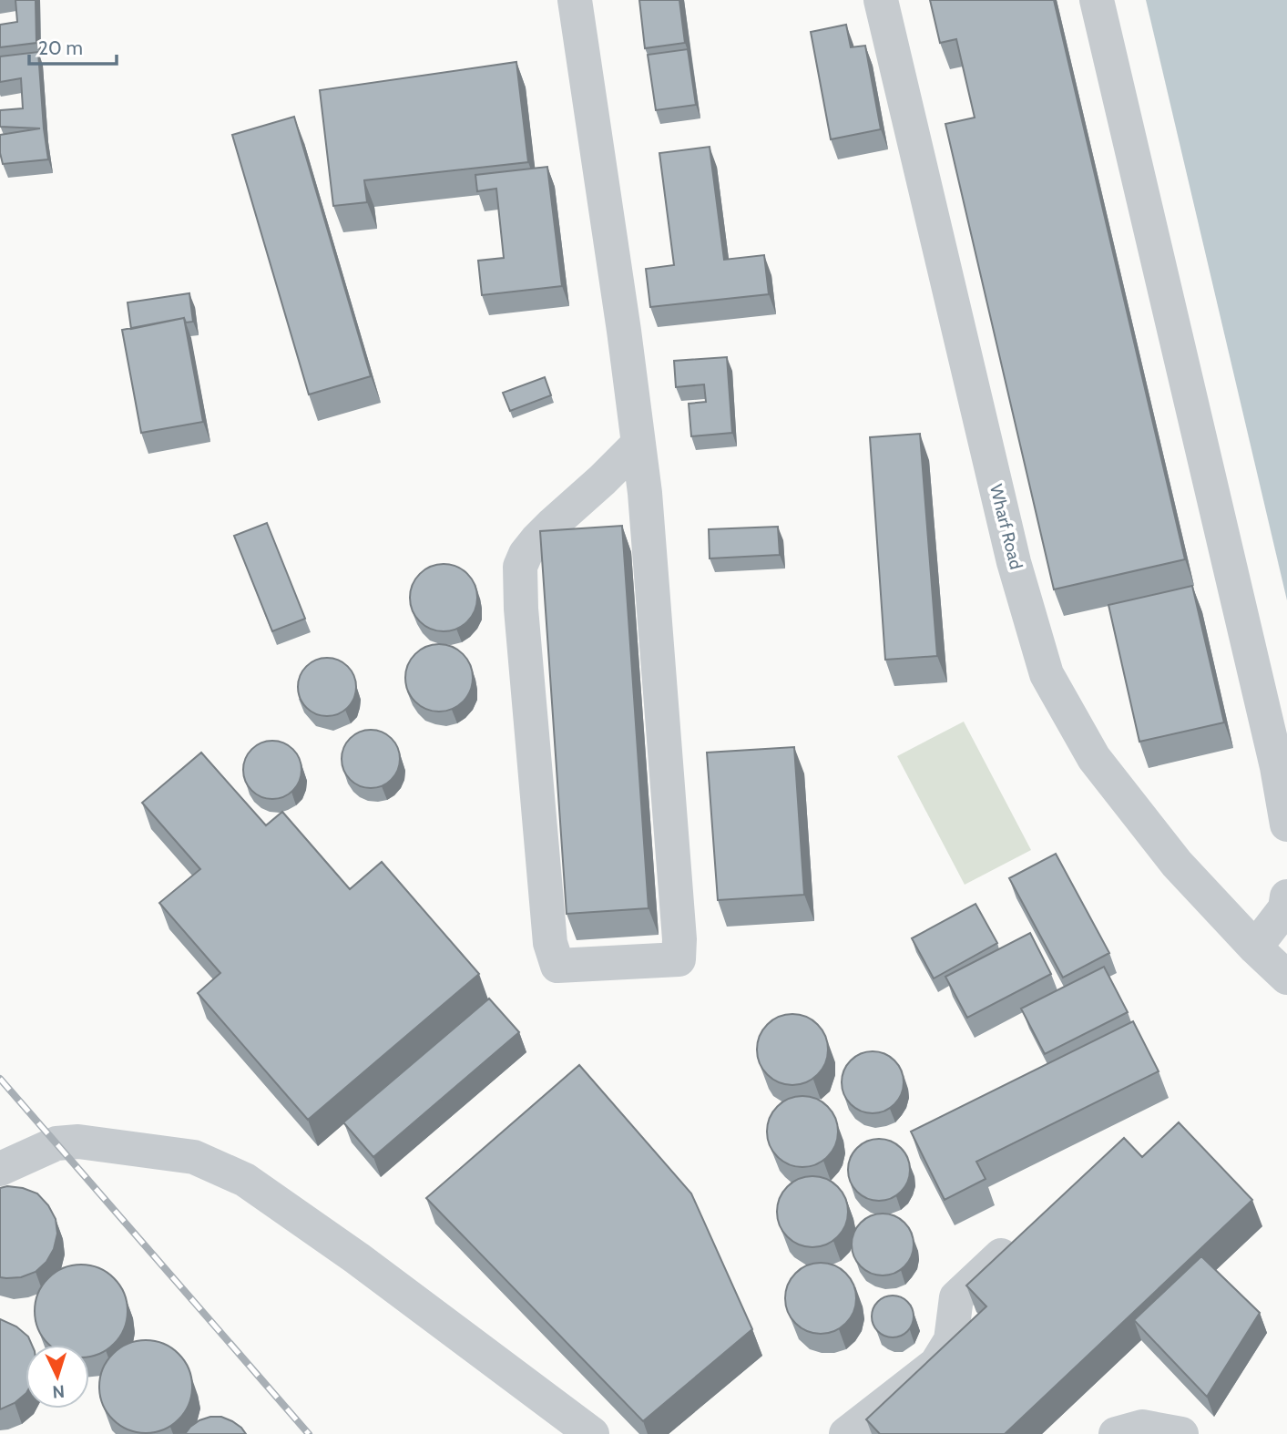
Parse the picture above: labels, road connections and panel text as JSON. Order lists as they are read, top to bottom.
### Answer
{
  "streets": {
    "street": ["Wharf Road"]
  },
  "scale_bar": "20 m",
  "north": "bottom"
}
